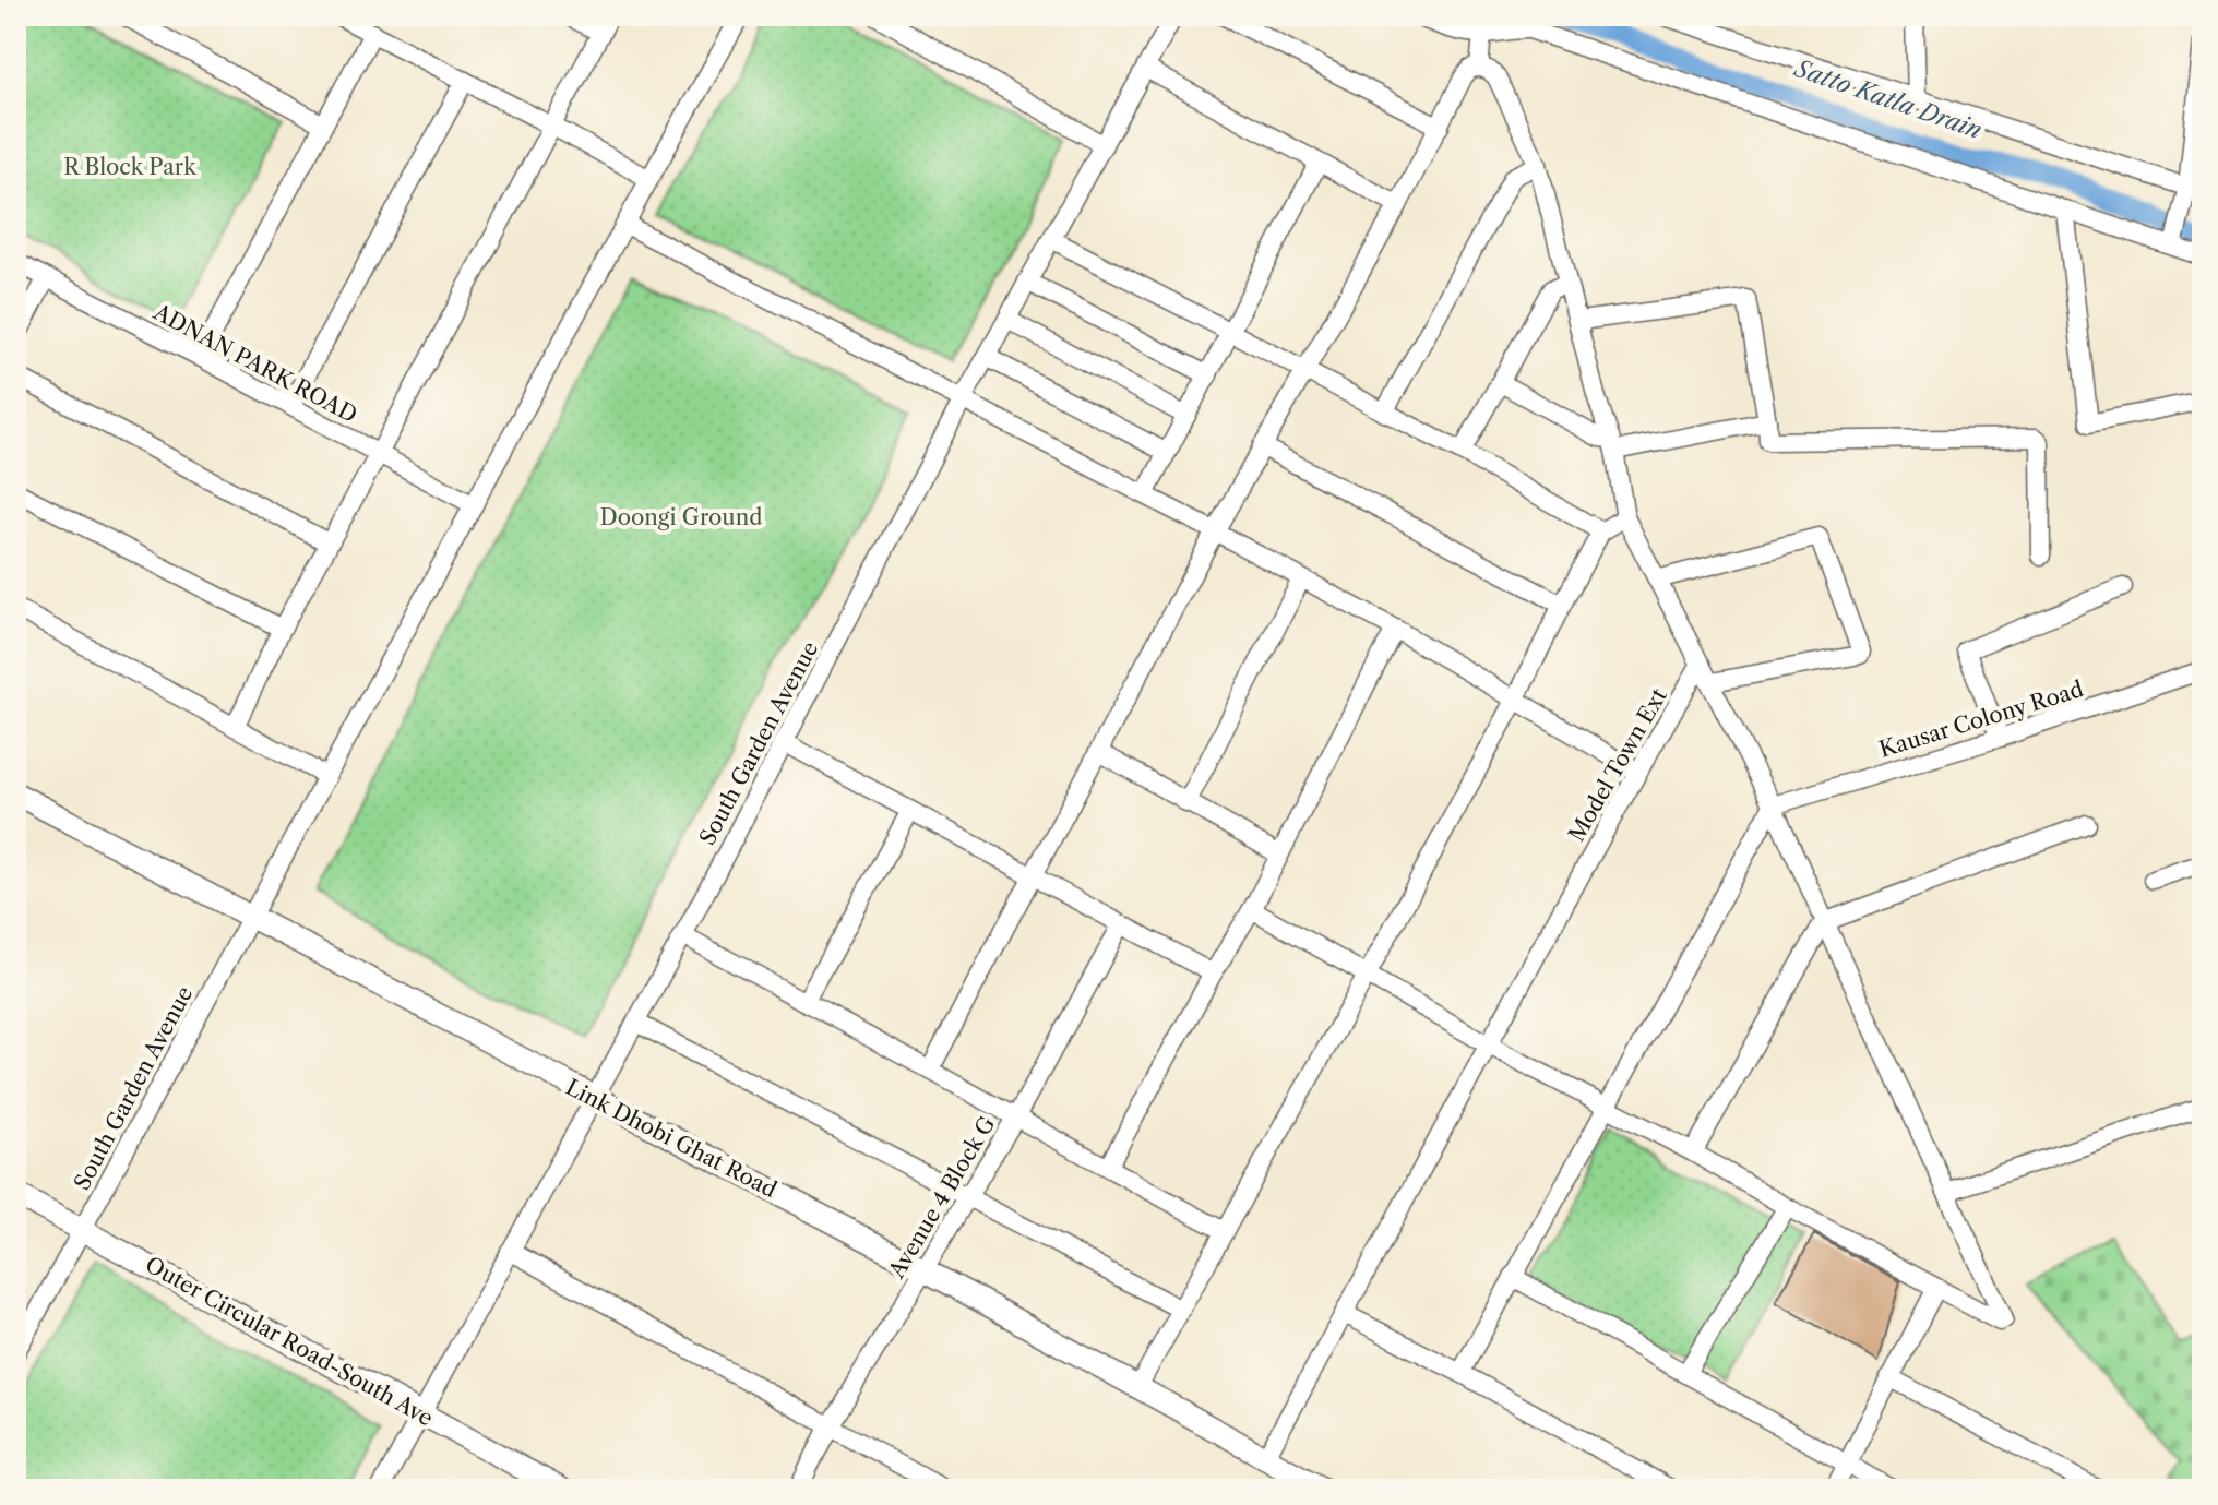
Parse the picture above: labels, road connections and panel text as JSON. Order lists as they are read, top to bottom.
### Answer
{
  "streets": {
    "street": [
      "ADNAN PARK ROAD",
      "Kausar Colony Road",
      "South Garden Avenue",
      "Model Town Ext",
      "Link Dhobi Ghat Road",
      "Avenue 4 Block G",
      "Outer Circular Road-South Ave"
    ]
  },
  "crossings": [
    ["ADNAN PARK ROAD", "South Garden Avenue"],
    ["South Garden Avenue", "Link Dhobi Ghat Road"],
    ["South Garden Avenue", "Outer Circular Road-South Ave"],
    ["Model Town Ext", "Link Dhobi Ghat Road"],
    ["Link Dhobi Ghat Road", "Avenue 4 Block G"]
  ],
  "water": ["Satto Katla Drain"],
  "parks": ["R Block Park", "Doongi Ground"]
}
